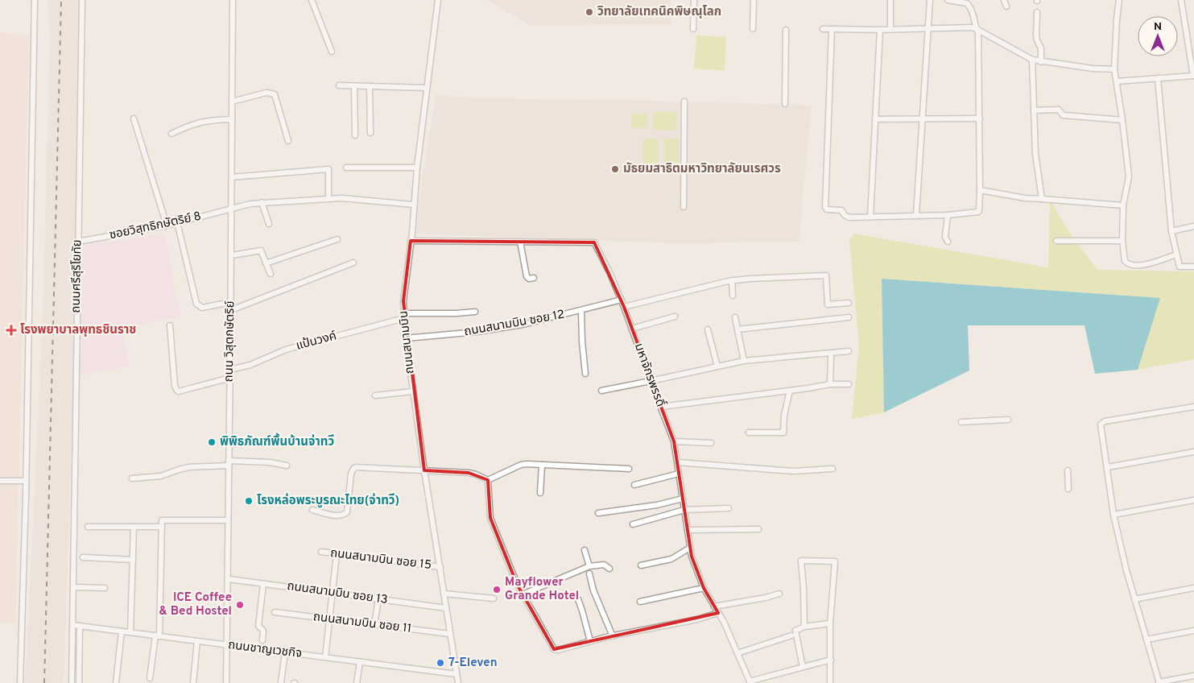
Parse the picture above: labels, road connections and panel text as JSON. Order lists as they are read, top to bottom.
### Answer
{
  "streets": {
    "street": [
      "ซอยวิสุทธิกษัตริย์ 8",
      "ถนนศรีสุริโยทัย",
      "ถนนสนามบิน ซอย 12",
      "ถนน วิสุตกษัตริย์",
      "แป้นวงค์",
      "ถนนสนามบิน",
      "มหาจักรพรรดิ์",
      "ถนนสนามบิน ซอย 15",
      "ถนนสนามบิน ซอย 13",
      "ถนนสนามบิน ซอย 11",
      "ถนนชาญเวชกิจ"
    ]
  },
  "crossings": [
    ["ซอยวิสุทธิกษัตริย์ 8", "ถนนศรีสุริโยทัย"],
    ["ซอยวิสุทธิกษัตริย์ 8", "ถนน วิสุตกษัตริย์"],
    ["ซอยวิสุทธิกษัตริย์ 8", "ถนนสนามบิน"],
    ["ถนนศรีสุริโยทัย", "ถนนชาญเวชกิจ"],
    ["ถนนสนามบิน ซอย 12", "ถนนสนามบิน"],
    ["ถนนสนามบิน ซอย 12", "มหาจักรพรรดิ์"],
    ["ถนน วิสุตกษัตริย์", "แป้นวงค์"],
    ["ถนน วิสุตกษัตริย์", "ถนนสนามบิน ซอย 13"],
    ["ถนน วิสุตกษัตริย์", "ถนนชาญเวชกิจ"],
    ["แป้นวงค์", "ถนนสนามบิน"],
    ["ถนนสนามบิน", "มหาจักรพรรดิ์"],
    ["ถนนสนามบิน", "ถนนสนามบิน ซอย 15"],
    ["ถนนสนามบิน", "ถนนสนามบิน ซอย 13"],
    ["ถนนสนามบิน", "ถนนสนามบิน ซอย 11"],
    ["ถนนสนามบิน", "ถนนชาญเวชกิจ"]
  ],
  "places": {
    "other": [
      "วิทยาลัยเทคนิคพิษณุโลก",
      "มัธยมสาธิตมหาวิทยาลัยนเรศวร",
      "พิพิธภัณฑ์พื้นบ้านจ่าทวี",
      "โรงหล่อพระบูรณะไทย(จ่าทวี)",
      "Mayflower Grande Hotel",
      "ICE Coffee & Bed Hostel",
      "7-Eleven"
    ],
    "health": ["โรงพยาบาลพุทธชินราช"]
  },
  "north": "top"
}
